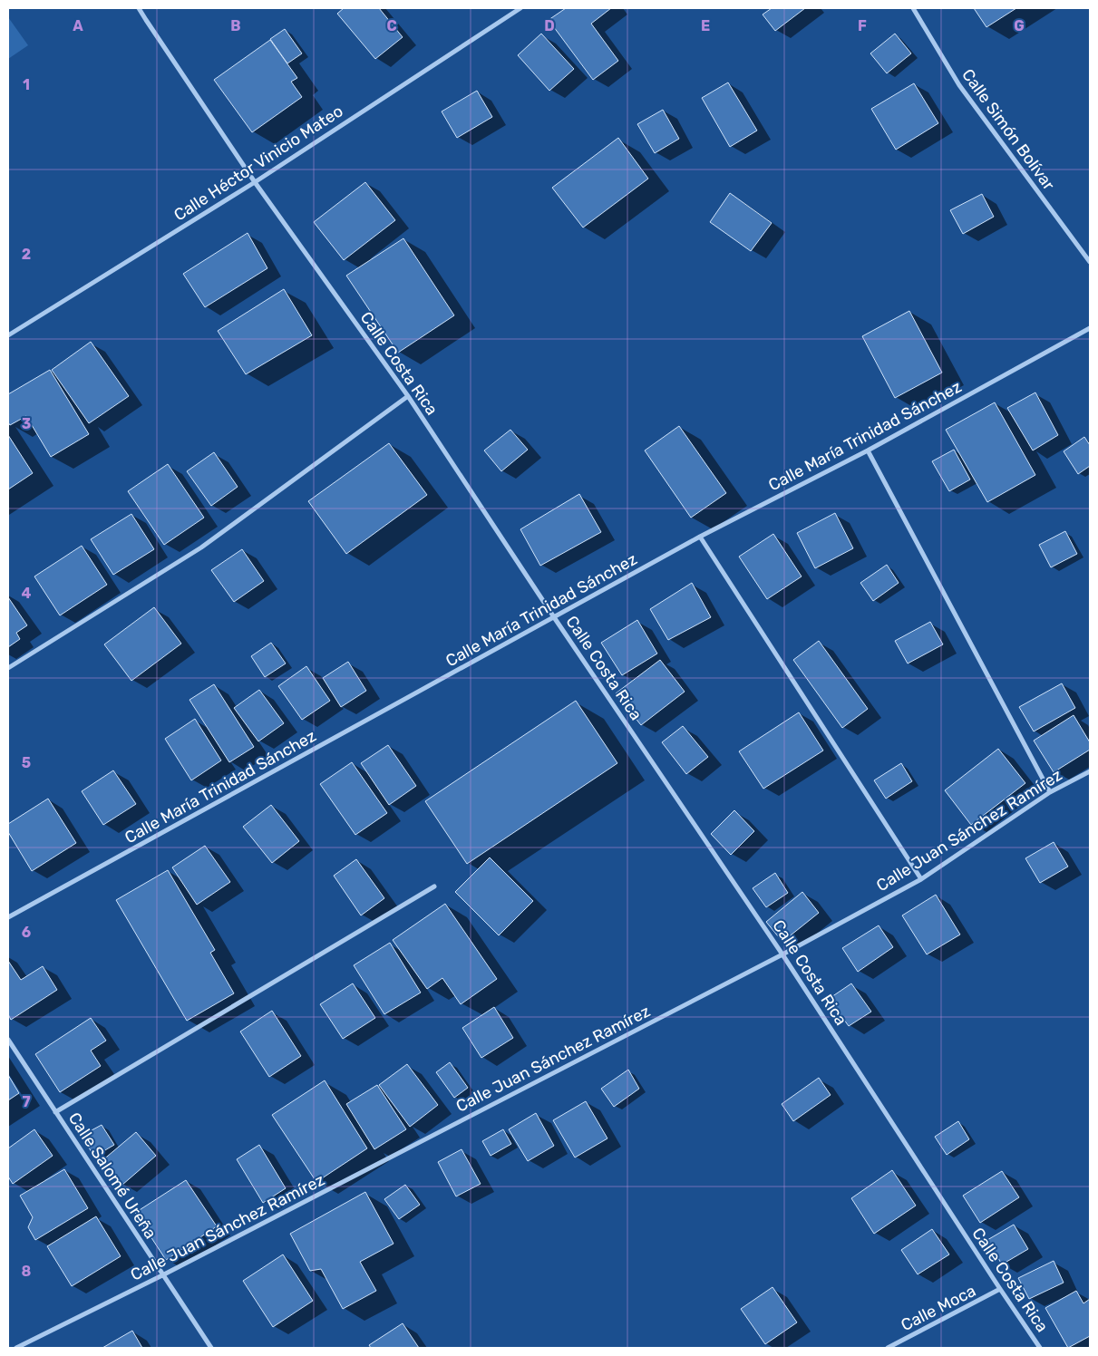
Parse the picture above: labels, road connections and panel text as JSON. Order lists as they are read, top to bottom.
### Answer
{
  "streets": {
    "street": [
      "Calle Simón Bolívar",
      "Calle Héctor Vinicio Mateo",
      "Calle Costa Rica",
      "Calle María Trinidad Sánchez",
      "Calle Juan Sánchez Ramírez",
      "Calle Salomé Ureña",
      "Calle Moca"
    ]
  },
  "crossings": [
    ["Calle Héctor Vinicio Mateo", "Calle Costa Rica"],
    ["Calle Costa Rica", "Calle María Trinidad Sánchez"],
    ["Calle Costa Rica", "Calle Juan Sánchez Ramírez"],
    ["Calle Costa Rica", "Calle Moca"],
    ["Calle Juan Sánchez Ramírez", "Calle Salomé Ureña"]
  ],
  "grid": {
    "columns": [
      "A",
      "B",
      "C",
      "D",
      "E",
      "F",
      "G"
    ],
    "rows": [
      "1",
      "2",
      "3",
      "4",
      "5",
      "6",
      "7",
      "8"
    ]
  }
}
